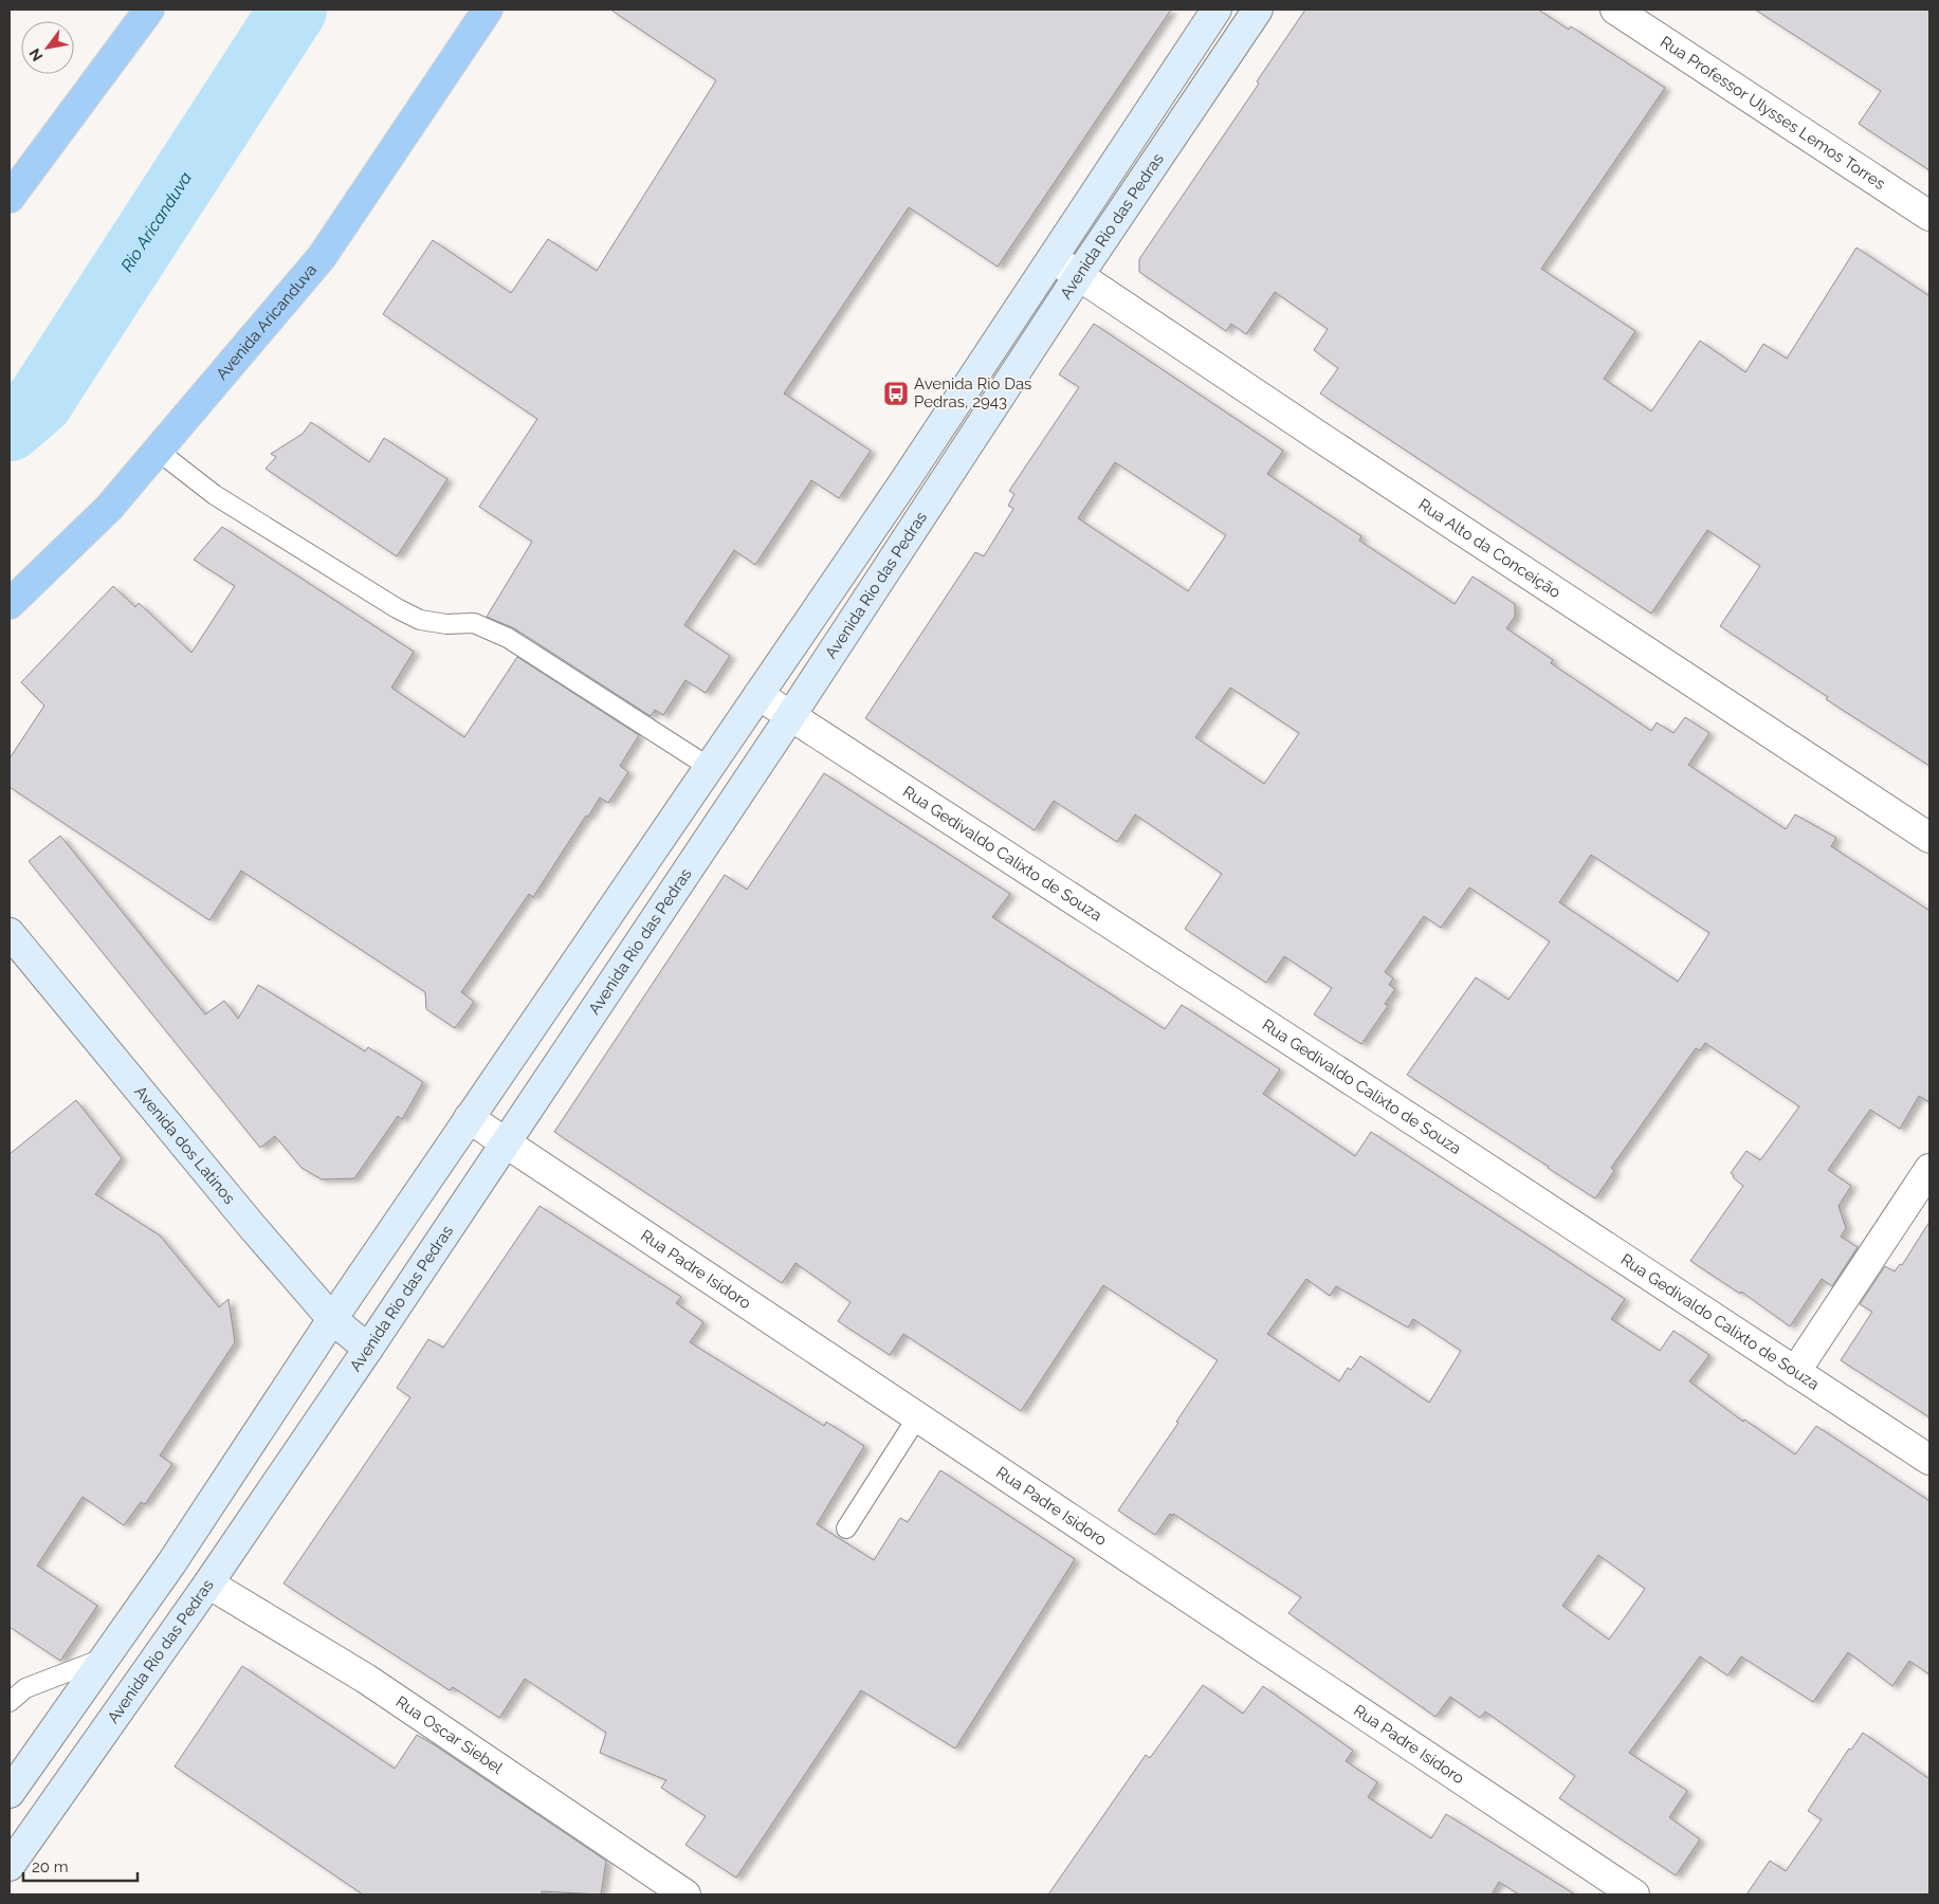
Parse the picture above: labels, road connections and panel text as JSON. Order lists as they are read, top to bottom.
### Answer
{
  "streets": {
    "highway": ["Avenida Aricanduva"],
    "main road": ["Avenida Rio das Pedras", "Avenida dos Latinos"],
    "street": [
      "Rua Professor Ulysses Lemos Torres",
      "Rua Alto da Conceição",
      "Rua Gedivaldo Calixto de Souza",
      "Rua Padre Isidoro",
      "Rua Oscar Siebel"
    ]
  },
  "crossings": [
    ["Avenida Rio das Pedras", "Rua Alto da Conceição"],
    ["Avenida Rio das Pedras", "Rua Gedivaldo Calixto de Souza"],
    ["Avenida Rio das Pedras", "Avenida dos Latinos"],
    ["Avenida Rio das Pedras", "Rua Padre Isidoro"],
    ["Avenida Rio das Pedras", "Rua Oscar Siebel"]
  ],
  "water": ["Rio Aricanduva"],
  "places": {
    "bus stop": ["Avenida Rio Das Pedras, 2943"]
  },
  "scale_bar": "20 m",
  "north": "bottom left"
}
